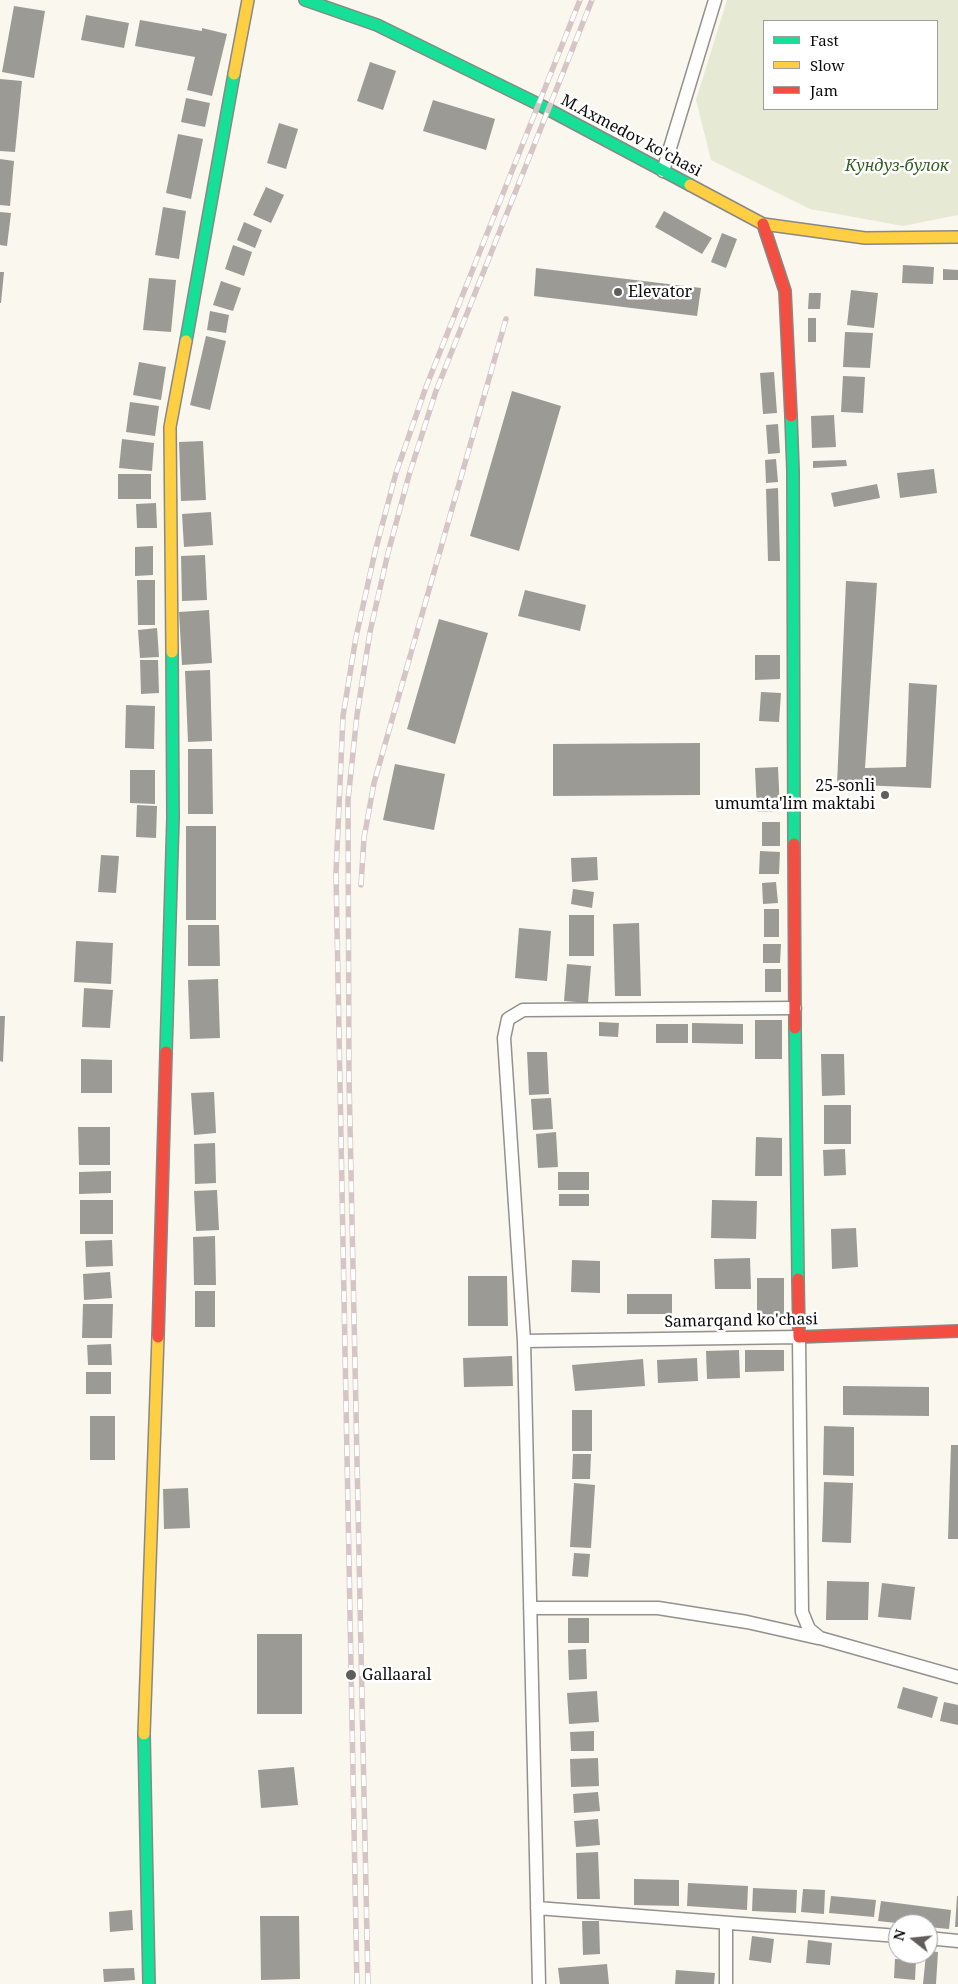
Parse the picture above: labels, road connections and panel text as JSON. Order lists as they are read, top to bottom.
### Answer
{
  "streets": {
    "street": ["M.Axmedov ko'chasi", "Samarqand ko'chasi"]
  },
  "parks": ["Кундуз-булок"],
  "places": ["Elevator", "25-sonli umumta'lim maktabi", "Gallaaral"],
  "legend": ["Fast", "Slow", "Jam"],
  "north": "left"
}
